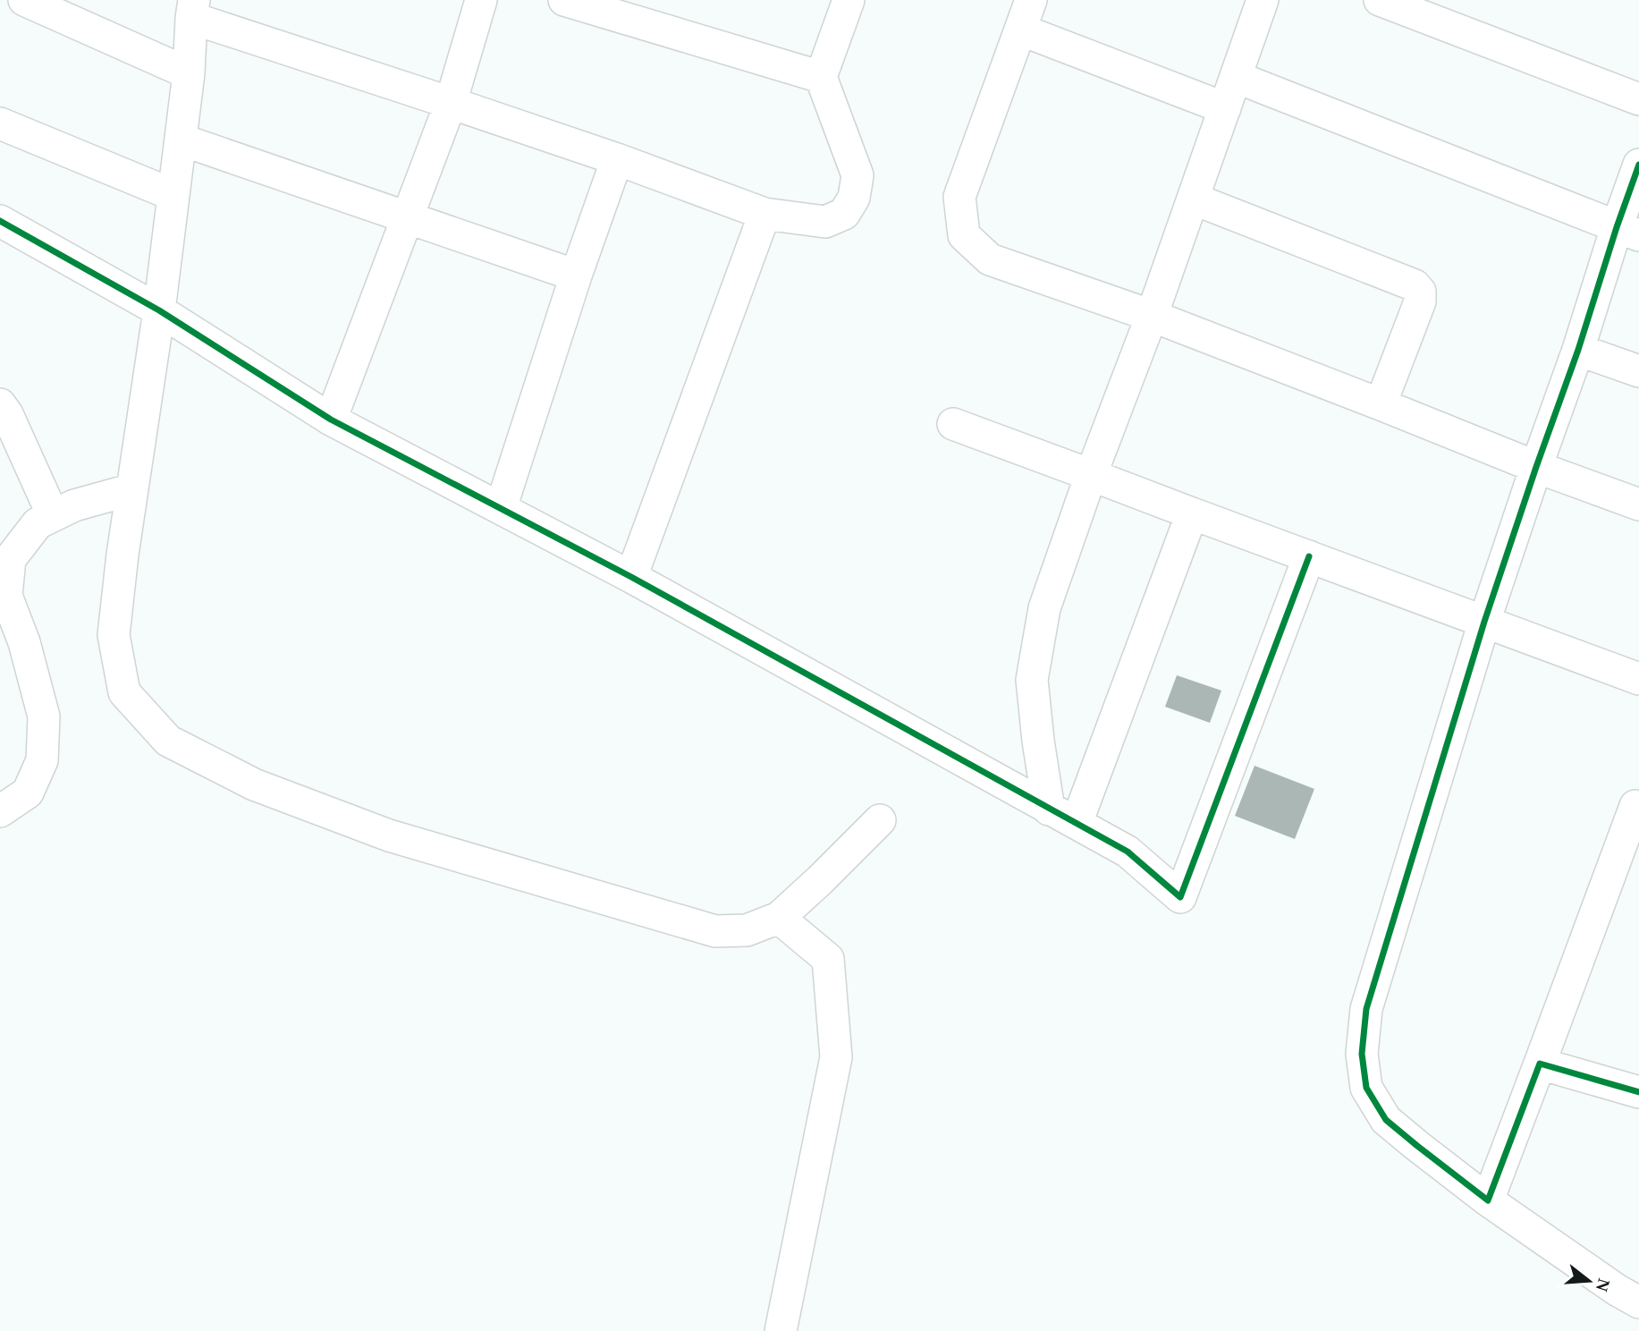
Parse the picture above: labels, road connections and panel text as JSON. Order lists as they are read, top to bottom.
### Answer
{
  "north": "right"
}
